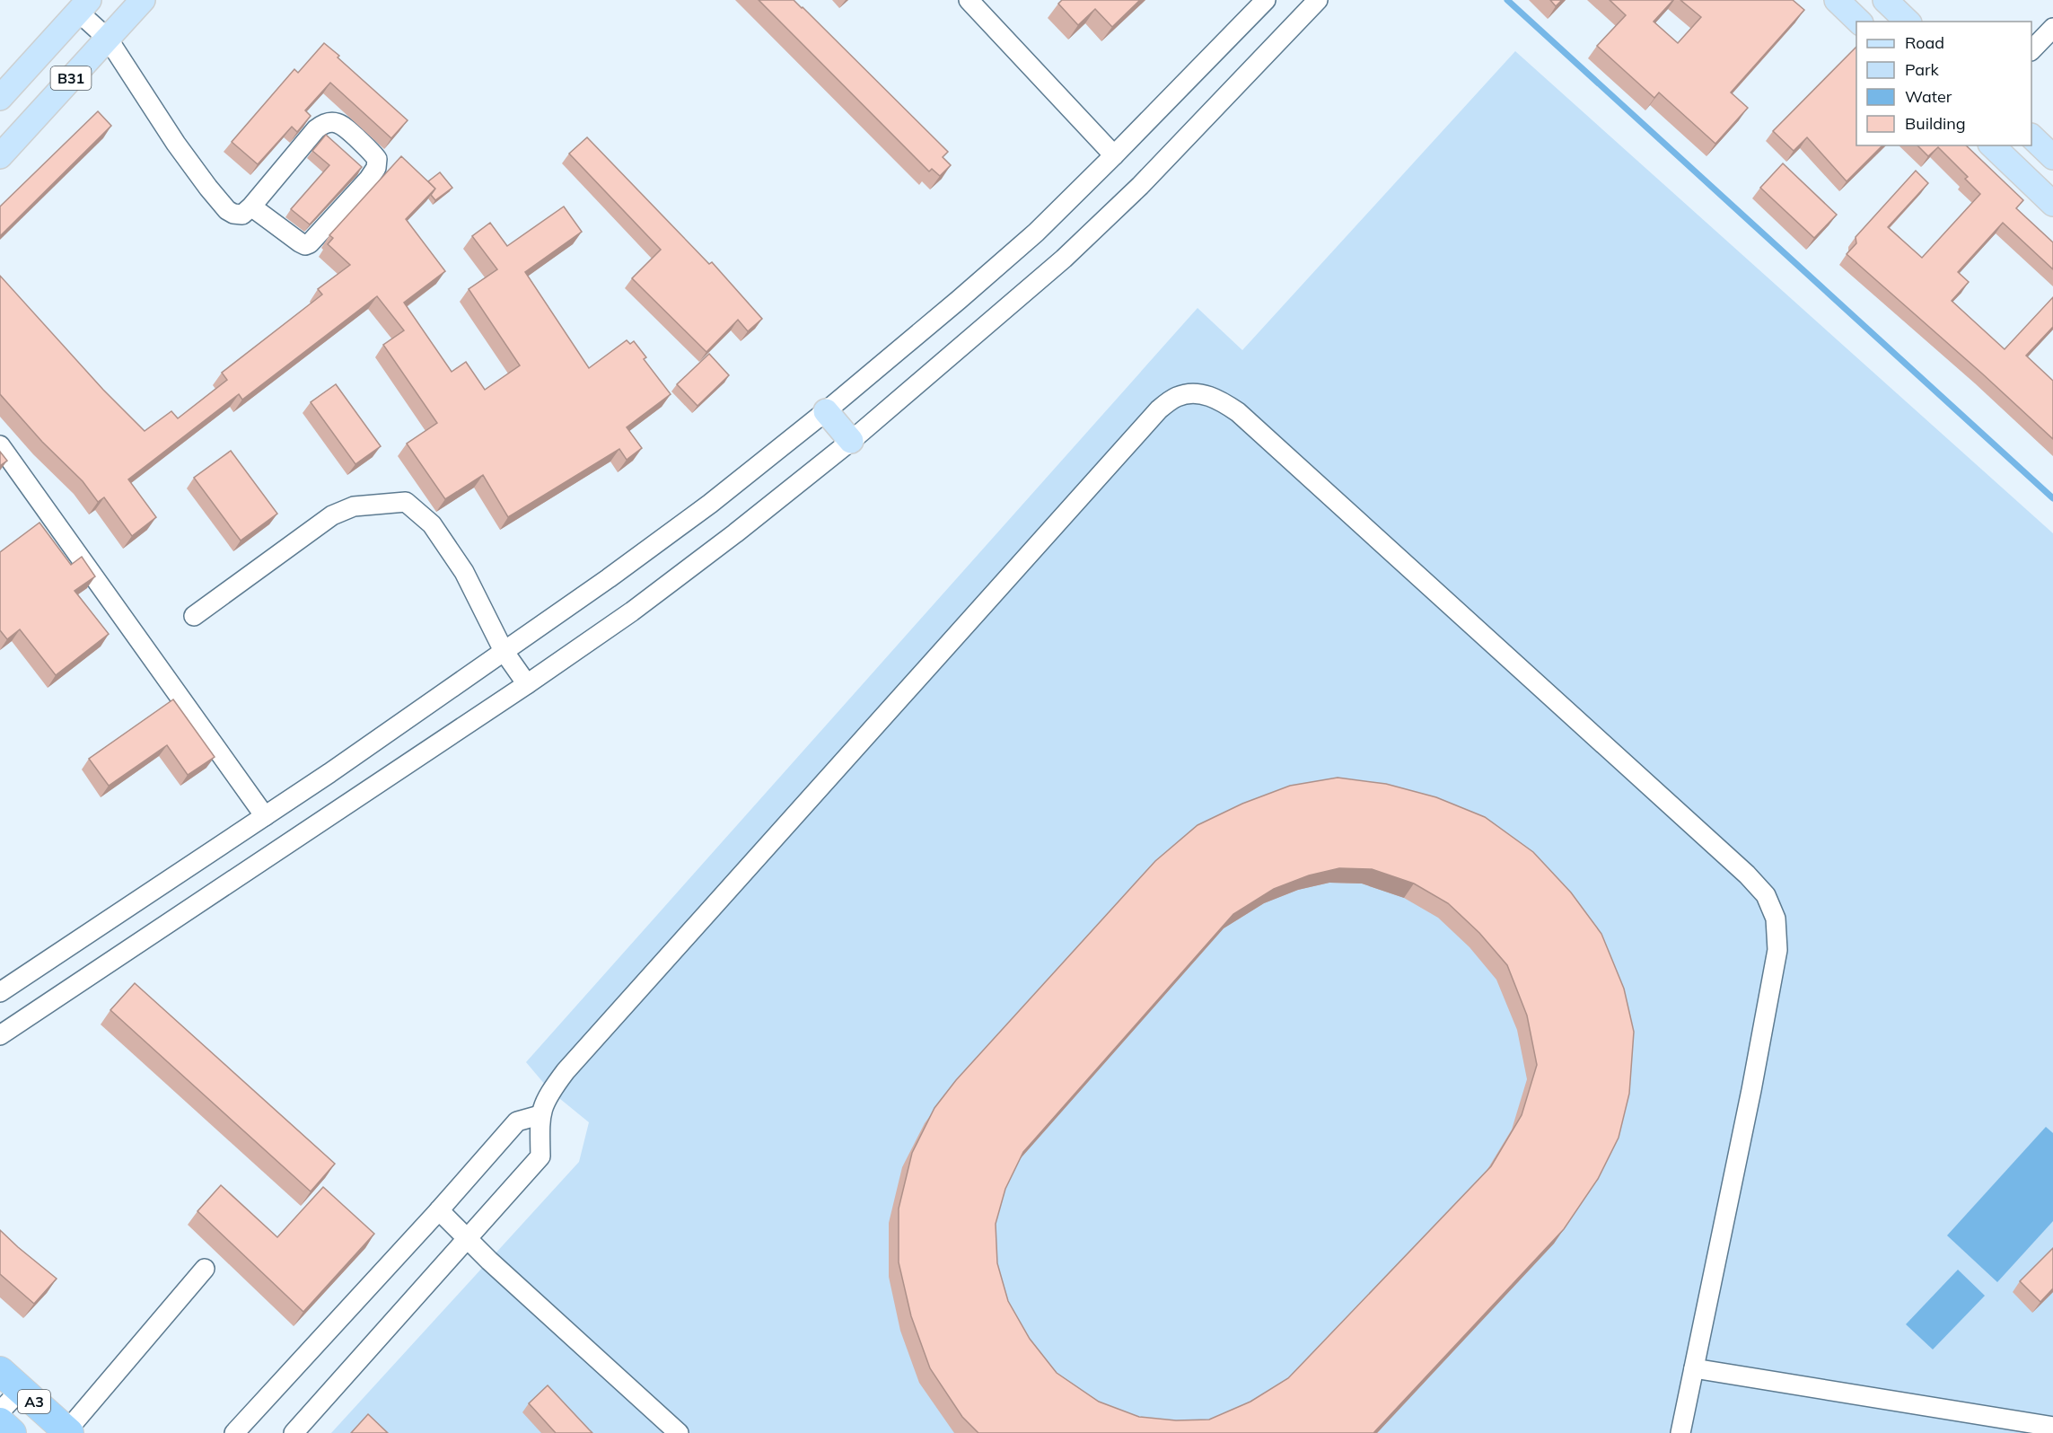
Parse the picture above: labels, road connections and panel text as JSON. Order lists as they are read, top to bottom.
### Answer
{
  "streets": {
    "highway": ["A3"],
    "main road": ["B31"]
  },
  "legend": [
    "Road",
    "Park",
    "Water",
    "Building"
  ]
}
